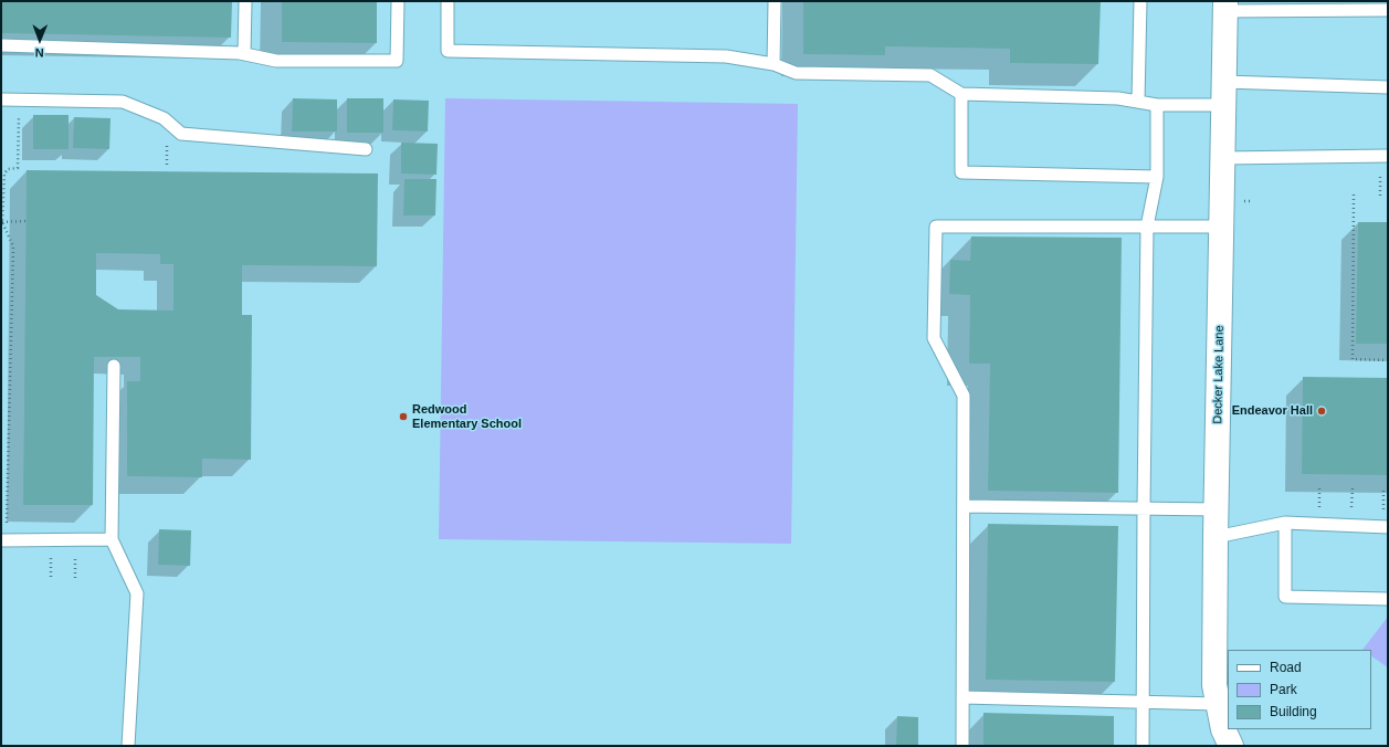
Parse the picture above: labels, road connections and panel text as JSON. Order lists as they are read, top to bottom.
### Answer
{
  "streets": {
    "street": ["Decker Lake Lane"]
  },
  "places": ["Endeavor Hall", "Redwood Elementary School"],
  "legend": ["Road", "Park", "Building"],
  "north": "bottom"
}
